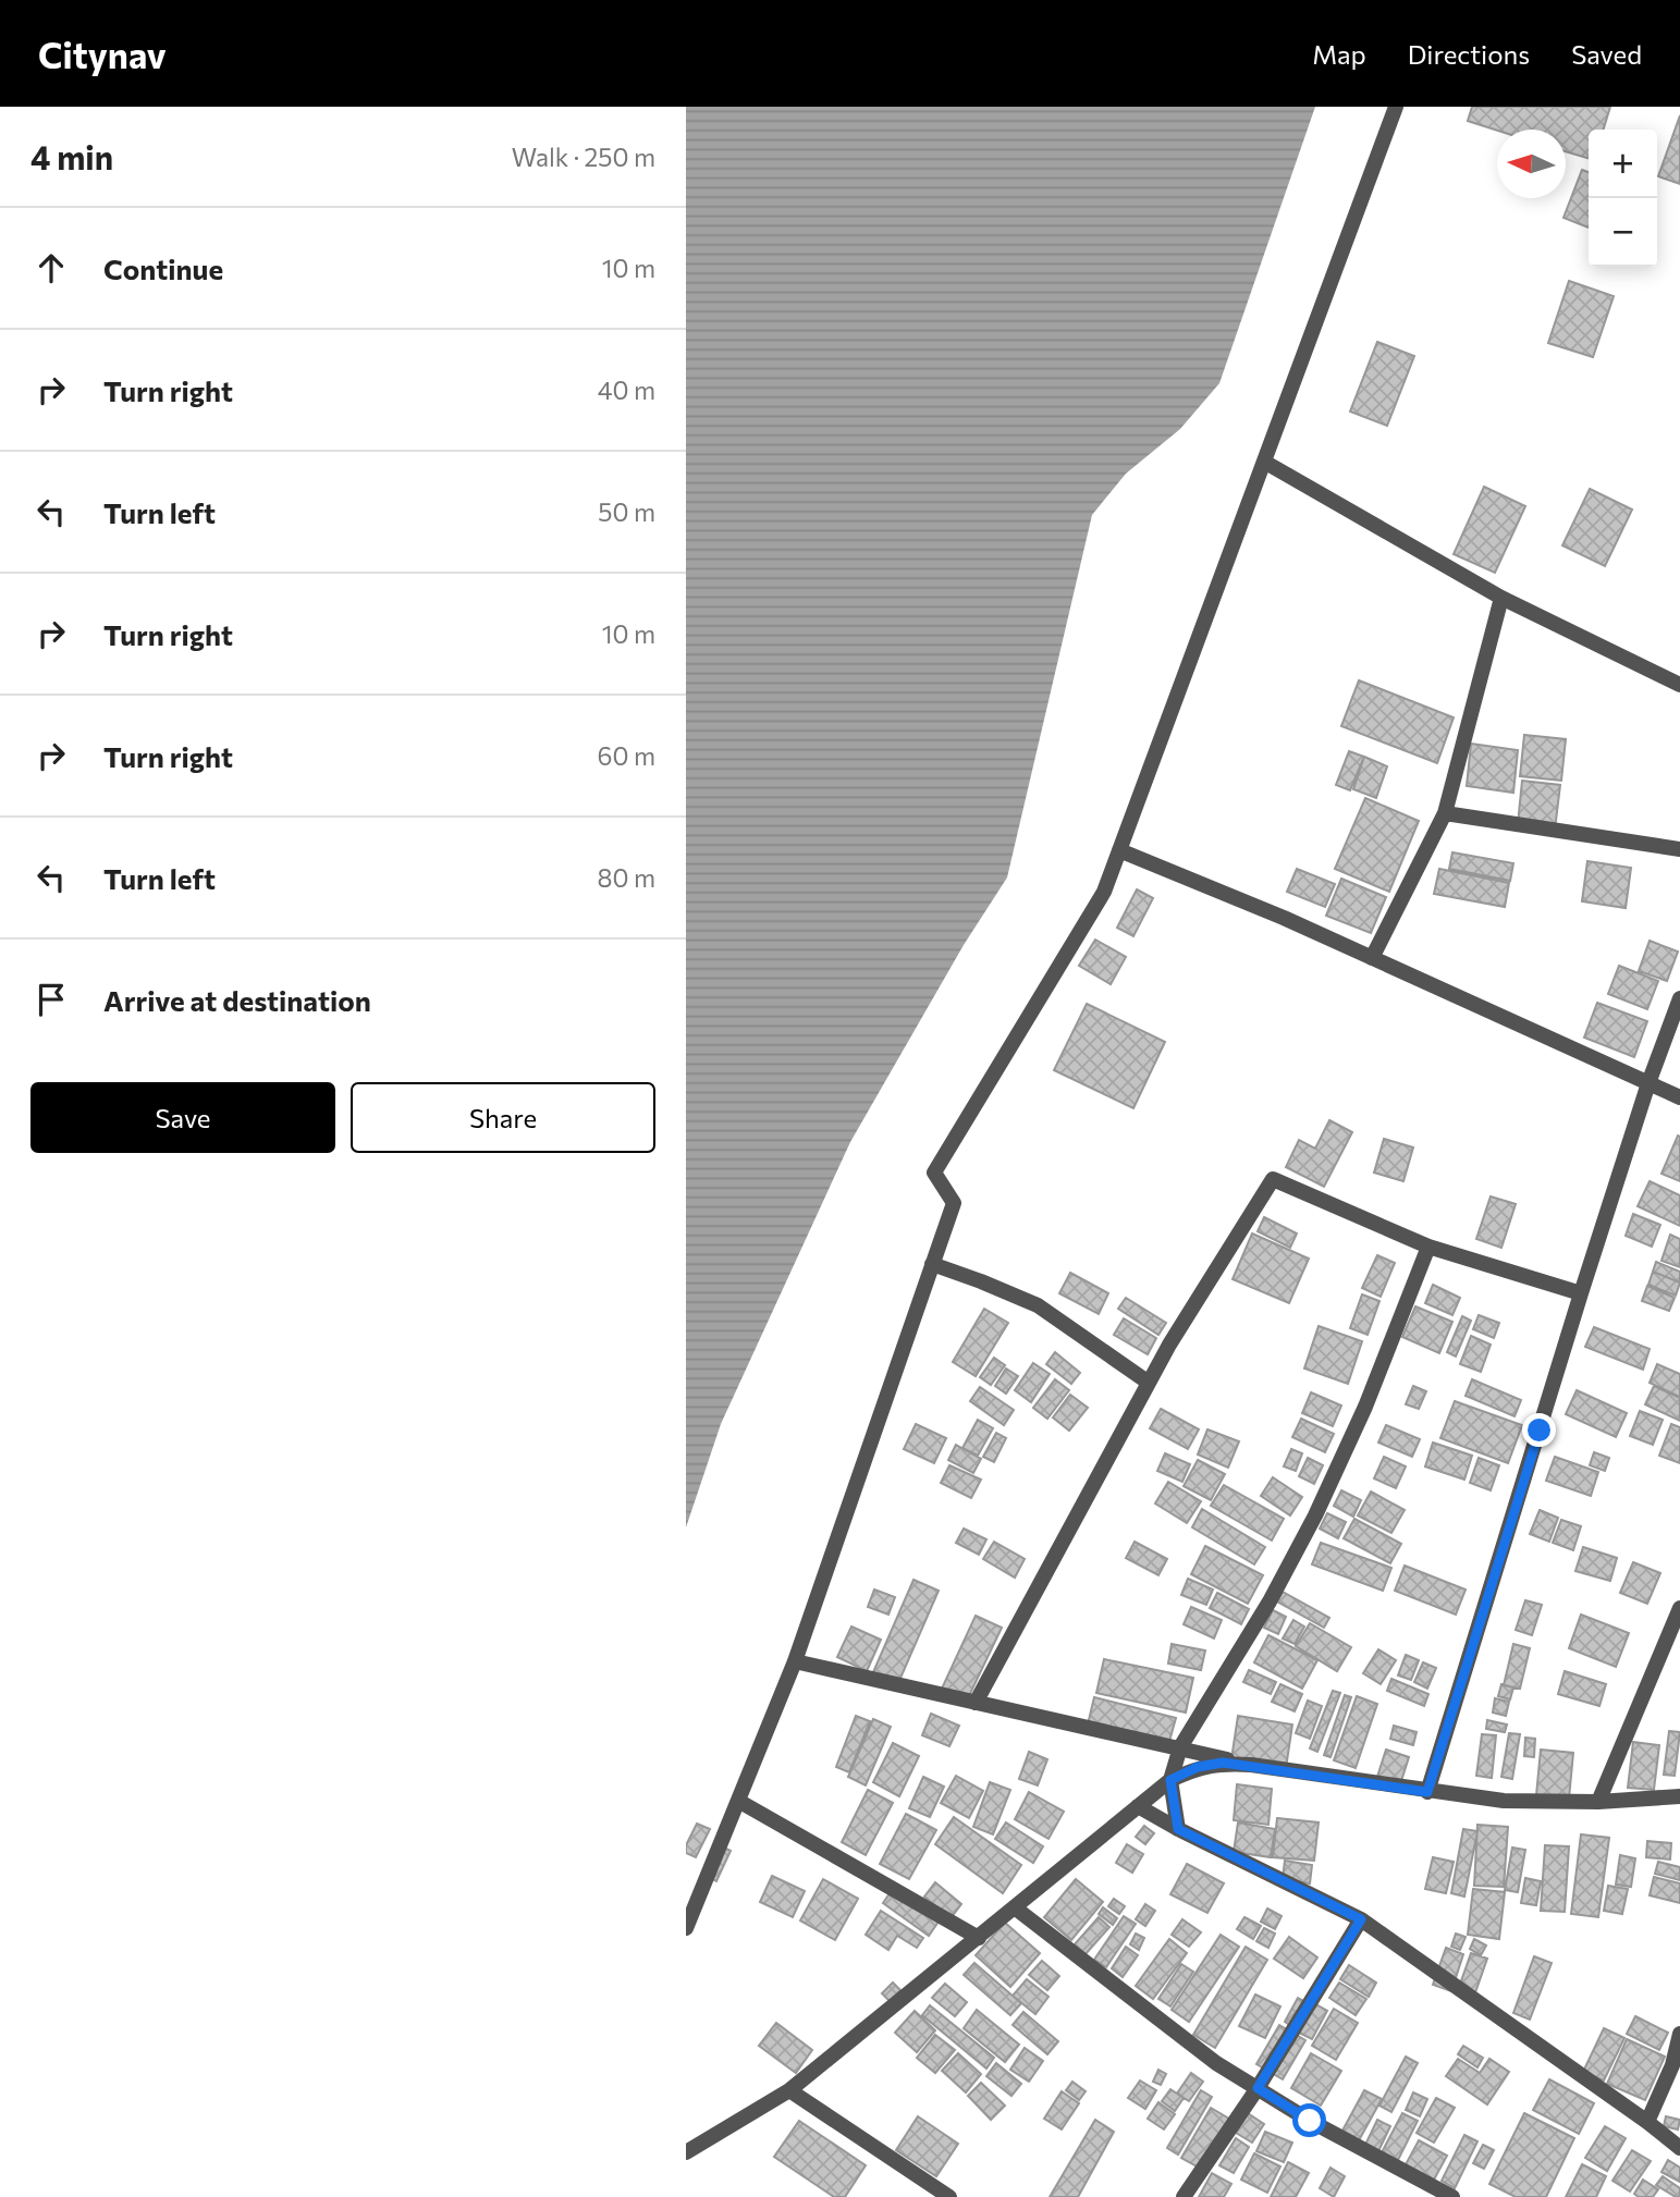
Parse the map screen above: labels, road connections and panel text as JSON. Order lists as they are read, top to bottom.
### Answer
{
  "north": "left",
  "page": {
    "header": "Citynav",
    "nav": ["Map", "Directions", "Saved"],
    "heading": ["4 min", "Walk · 250 m"],
    "map_buttons": ["+", "−"],
    "list": [
      ["Continue", "10 m"],
      ["Turn right", "40 m"],
      ["Turn left", "50 m"],
      ["Turn right", "10 m"],
      ["Turn right", "60 m"],
      ["Turn left", "80 m"],
      "Arrive at destination"
    ],
    "buttons": ["Save", "Share"]
  }
}
